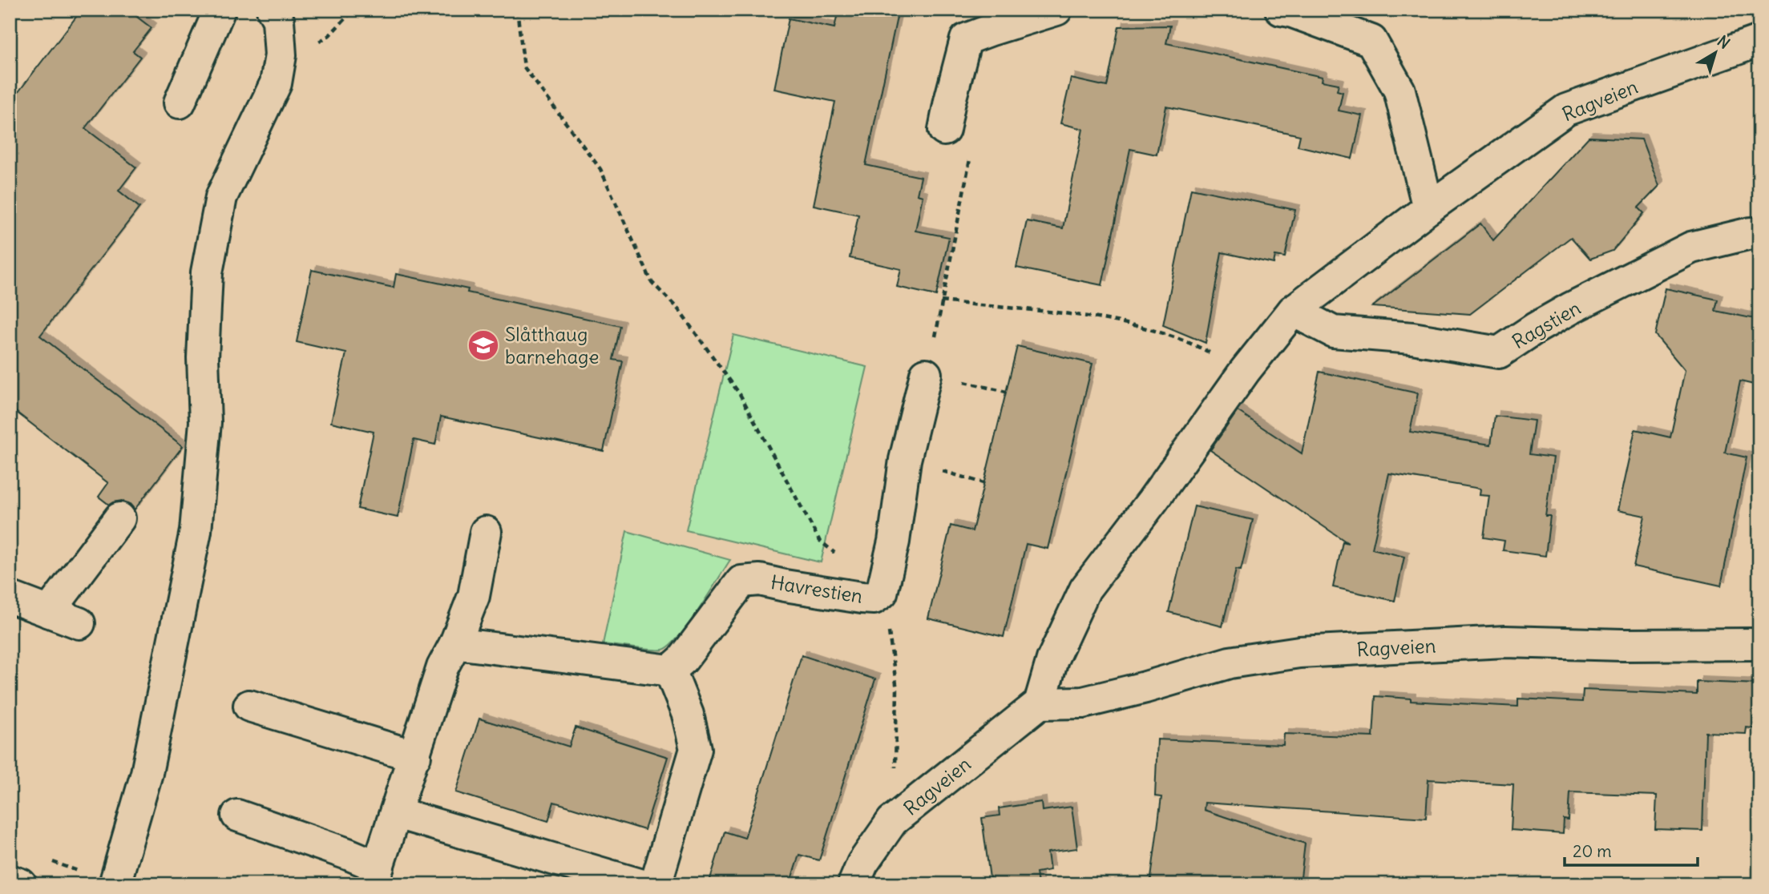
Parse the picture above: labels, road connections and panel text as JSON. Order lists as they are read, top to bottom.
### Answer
{
  "streets": {
    "street": ["Ragveien", "Ragstien", "Havrestien"]
  },
  "crossings": [
    ["Ragveien", "Ragstien"]
  ],
  "places": {
    "school or university": ["Slåtthaug barnehage"]
  },
  "scale_bar": "20 m",
  "north": "top right"
}
